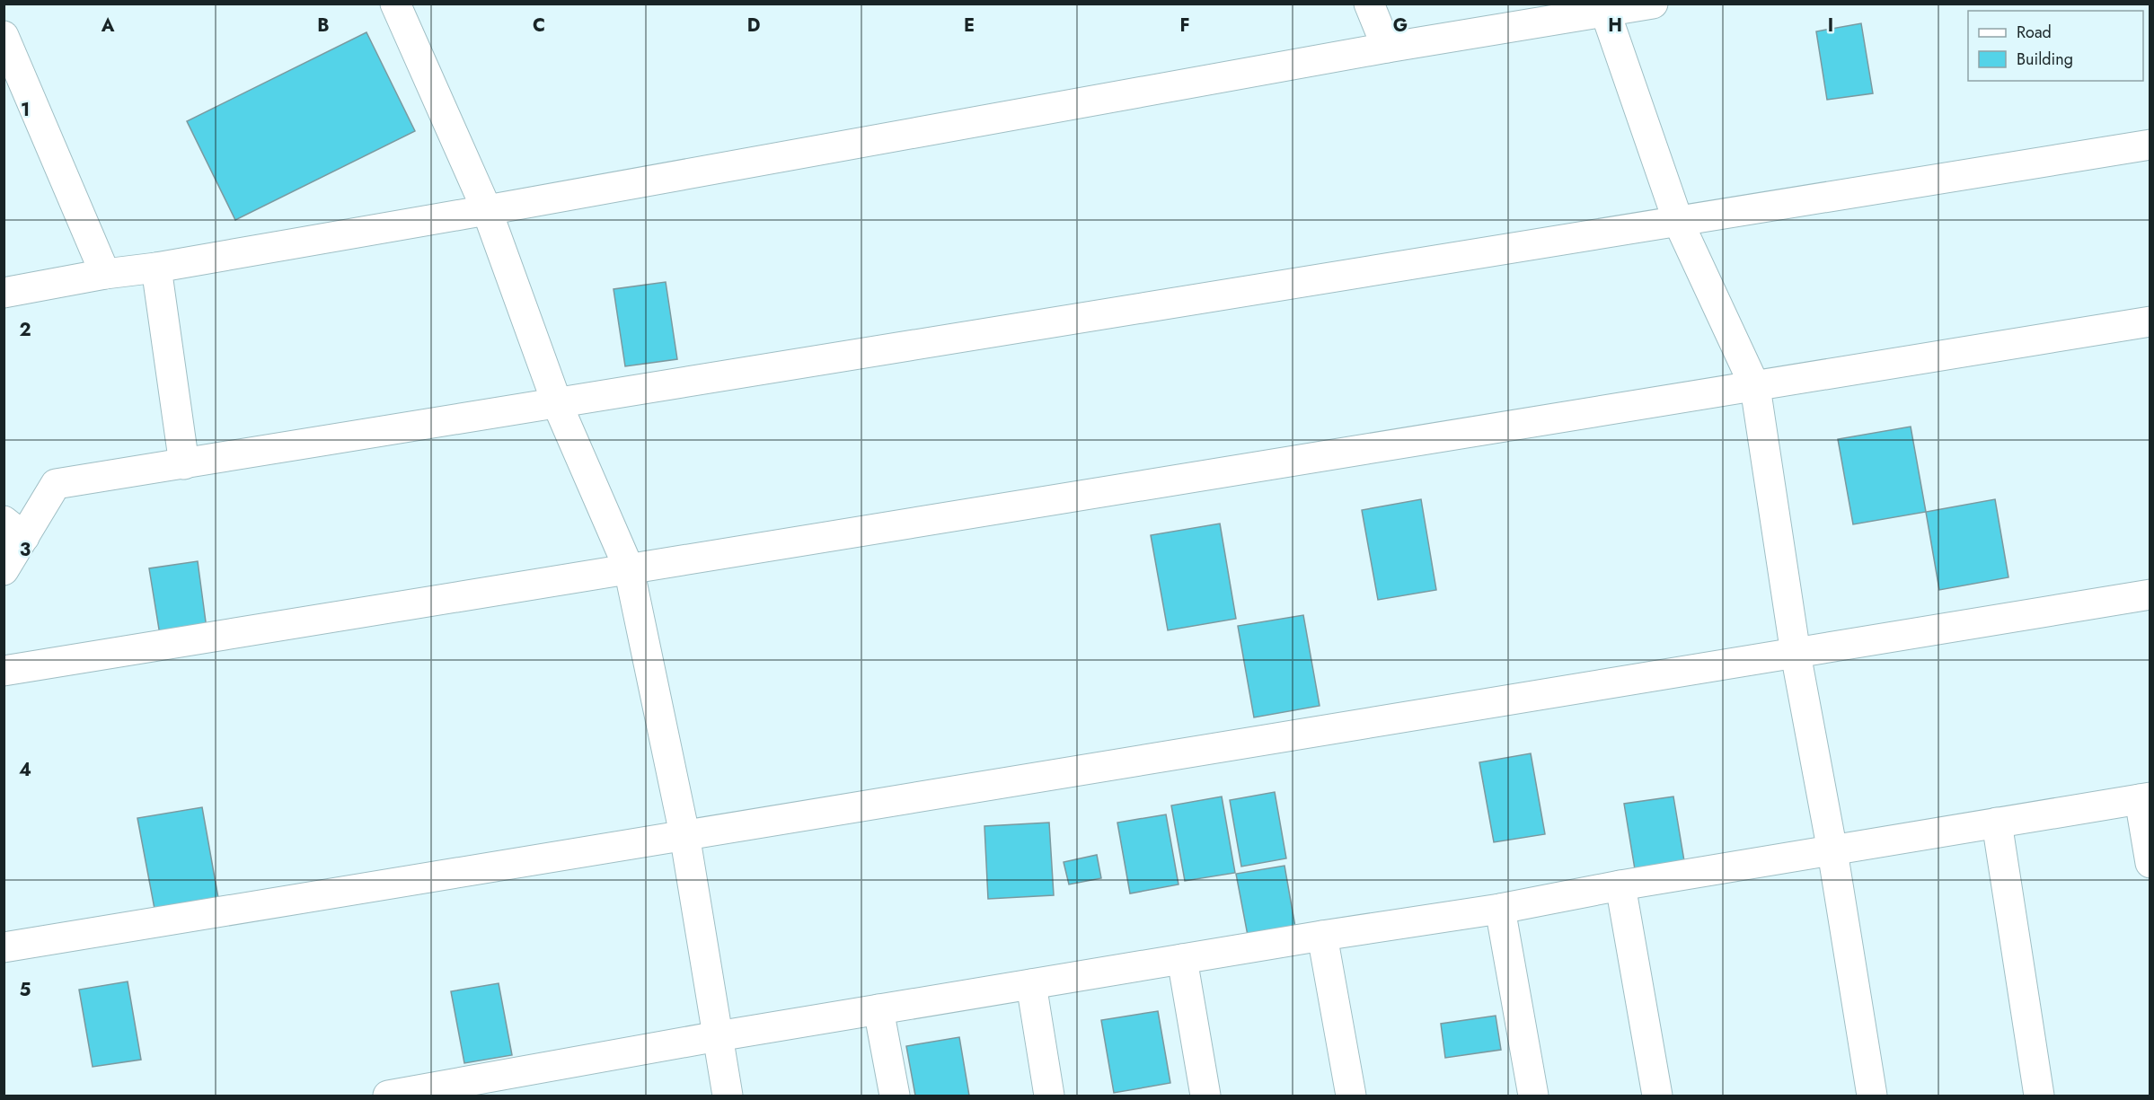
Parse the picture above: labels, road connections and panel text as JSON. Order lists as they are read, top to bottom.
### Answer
{
  "legend": ["Road", "Building"],
  "grid": {
    "columns": [
      "A",
      "B",
      "C",
      "D",
      "E",
      "F",
      "G",
      "H",
      "I"
    ],
    "rows": [
      "1",
      "2",
      "3",
      "4",
      "5"
    ]
  }
}
